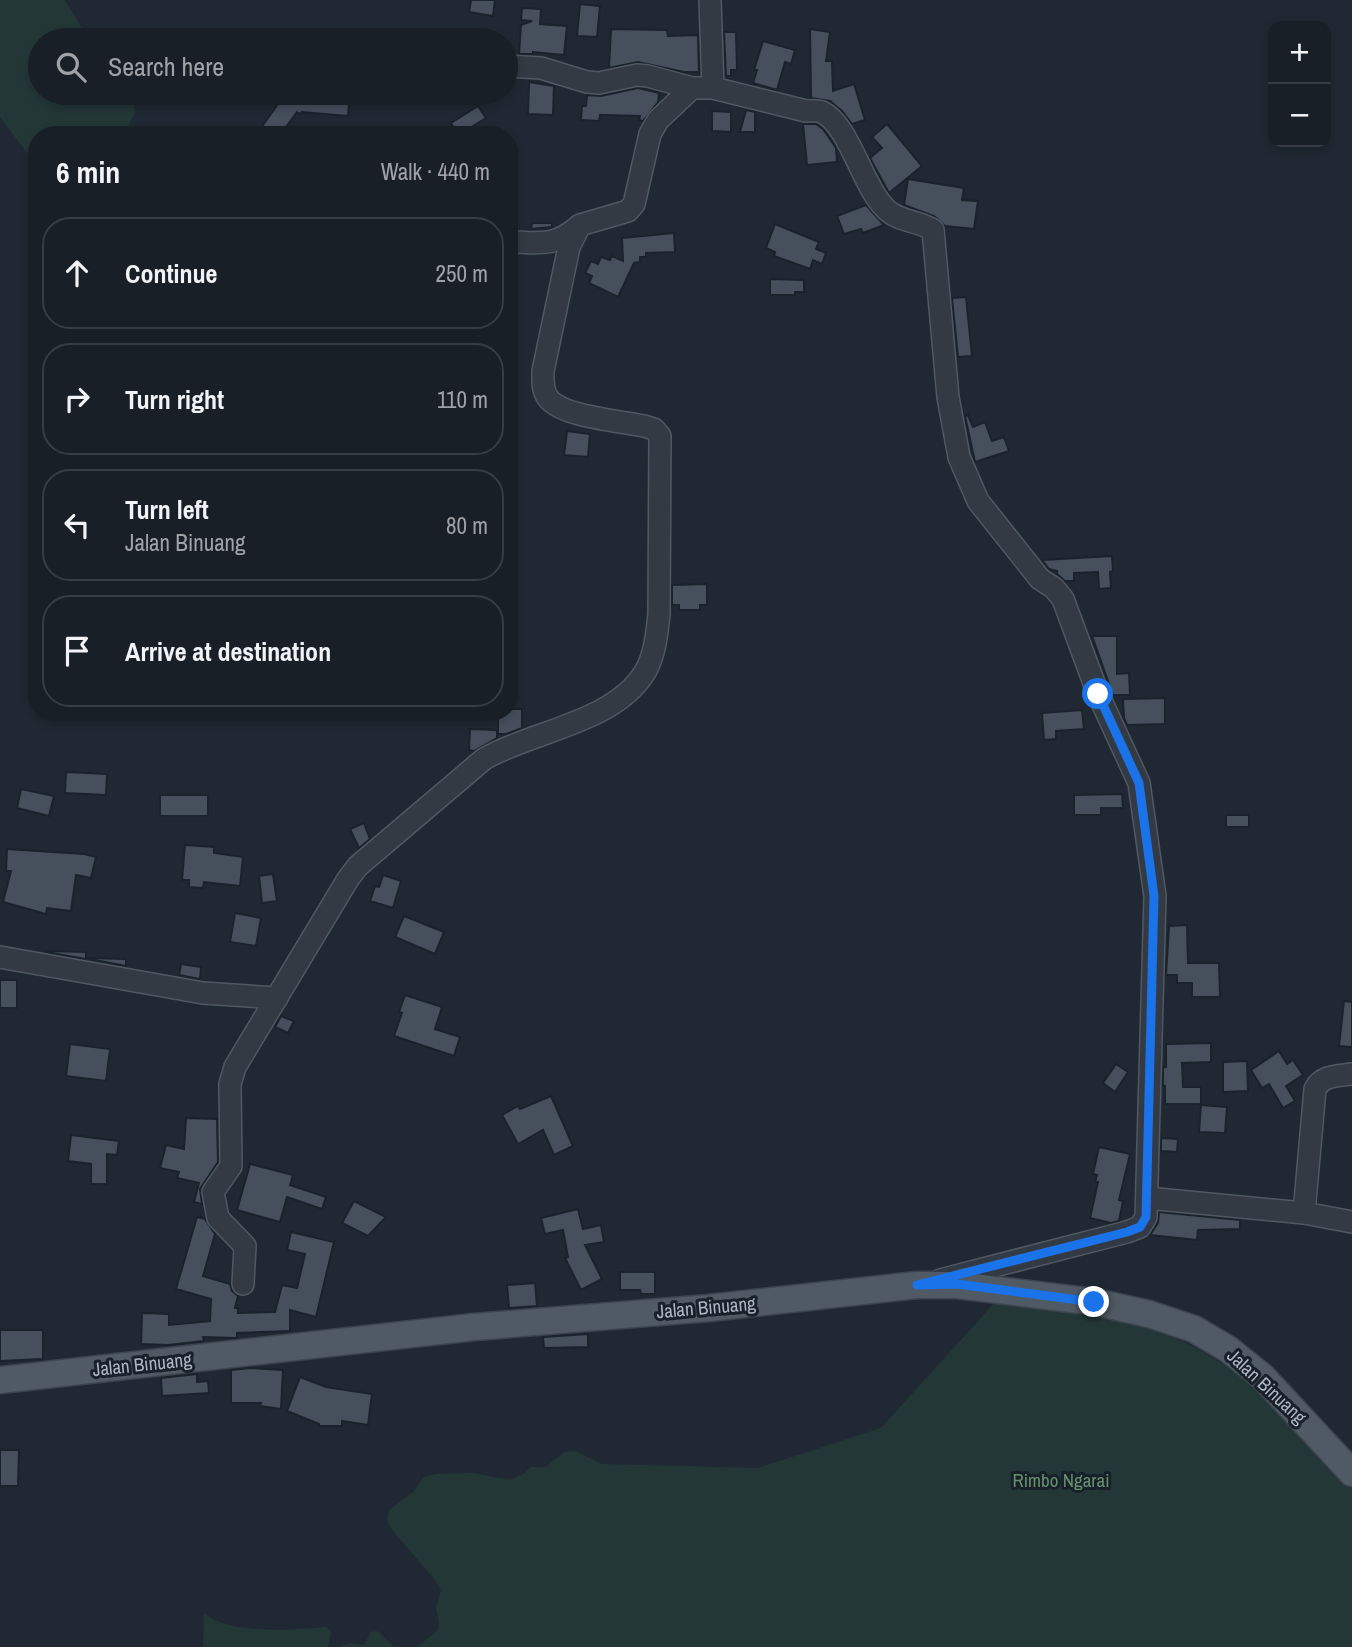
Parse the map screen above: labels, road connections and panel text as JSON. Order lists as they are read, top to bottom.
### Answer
{
  "streets": {
    "main road": ["Jalan Binuang"]
  },
  "parks": ["Rimbo Ngarai"],
  "page": {
    "map_buttons": ["+", "−"],
    "search": "Search here",
    "heading": ["6 min", "Walk · 440 m"],
    "list": [
      ["Continue", "250 m"],
      ["Turn right", "110 m"],
      ["Turn left", "Jalan Binuang", "80 m"],
      "Arrive at destination"
    ]
  }
}
